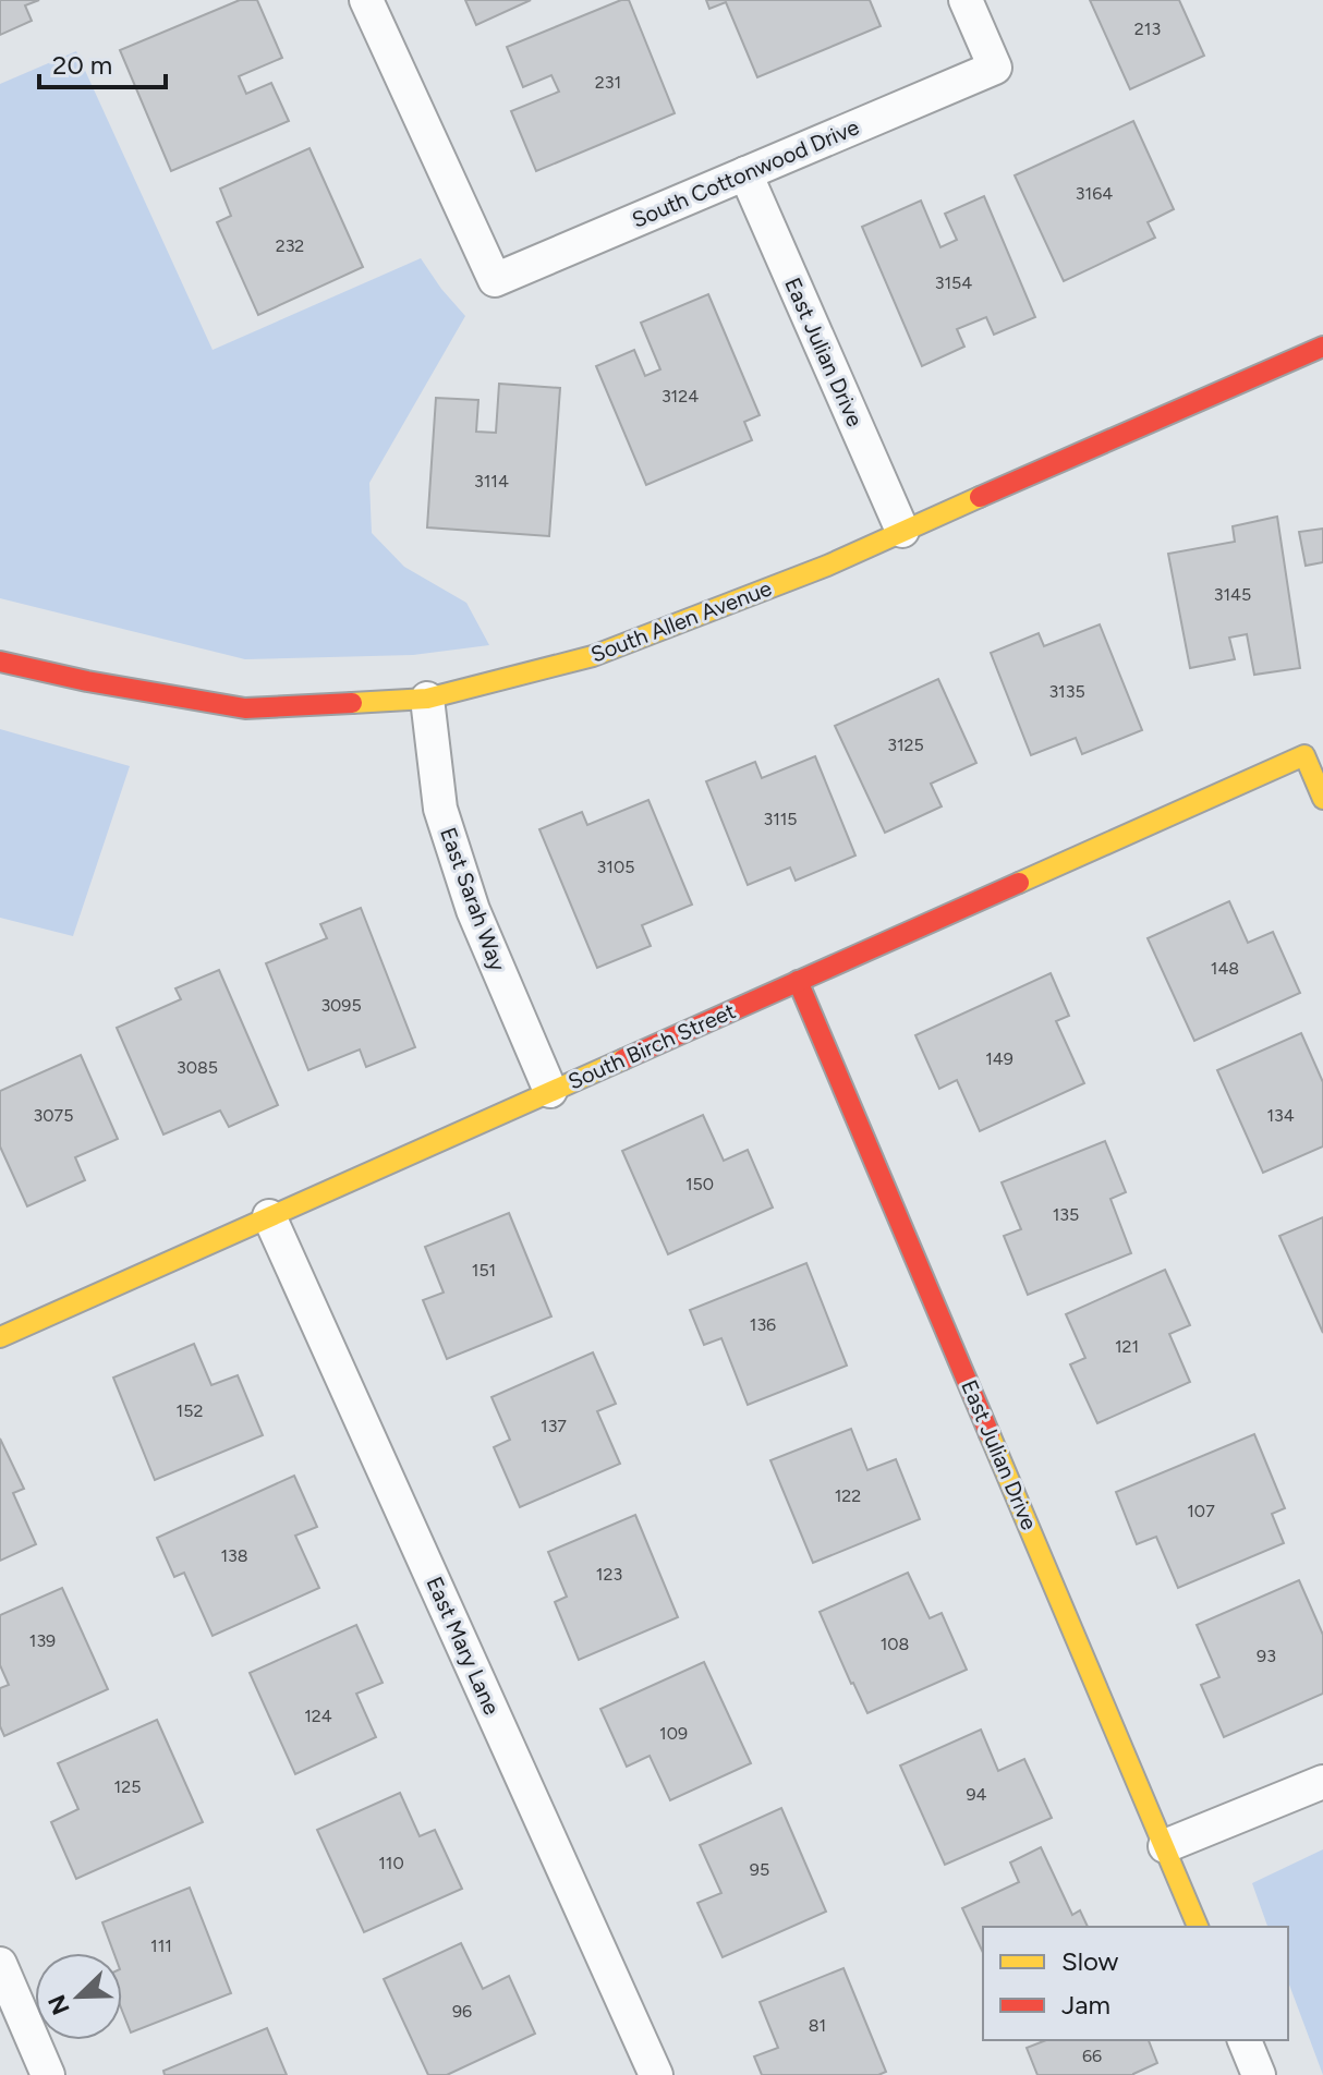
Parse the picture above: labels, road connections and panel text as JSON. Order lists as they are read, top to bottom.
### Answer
{
  "streets": {
    "street": [
      "South Cottonwood Drive",
      "East Julian Drive",
      "South Allen Avenue",
      "East Sarah Way",
      "South Birch Street",
      "East Mary Lane"
    ]
  },
  "crossings": [
    ["South Cottonwood Drive", "East Julian Drive"],
    ["East Julian Drive", "South Allen Avenue"],
    ["East Julian Drive", "South Birch Street"],
    ["South Allen Avenue", "East Sarah Way"],
    ["East Sarah Way", "South Birch Street"],
    ["South Birch Street", "East Mary Lane"]
  ],
  "house_numbers": [
    "213",
    "231",
    "3164",
    "232",
    "3154",
    "3124",
    "3114",
    "3145",
    "3135",
    "3125",
    "3115",
    "3105",
    "148",
    "3095",
    "149",
    "3085",
    "3075",
    "134",
    "150",
    "135",
    "151",
    "136",
    "121",
    "152",
    "137",
    "122",
    "107",
    "138",
    "123",
    "139",
    "108",
    "93",
    "124",
    "109",
    "125",
    "94",
    "110",
    "95",
    "111",
    "96",
    "81",
    "66"
  ],
  "legend": ["Slow", "Jam"],
  "scale_bar": "20 m",
  "north": "bottom left"
}
